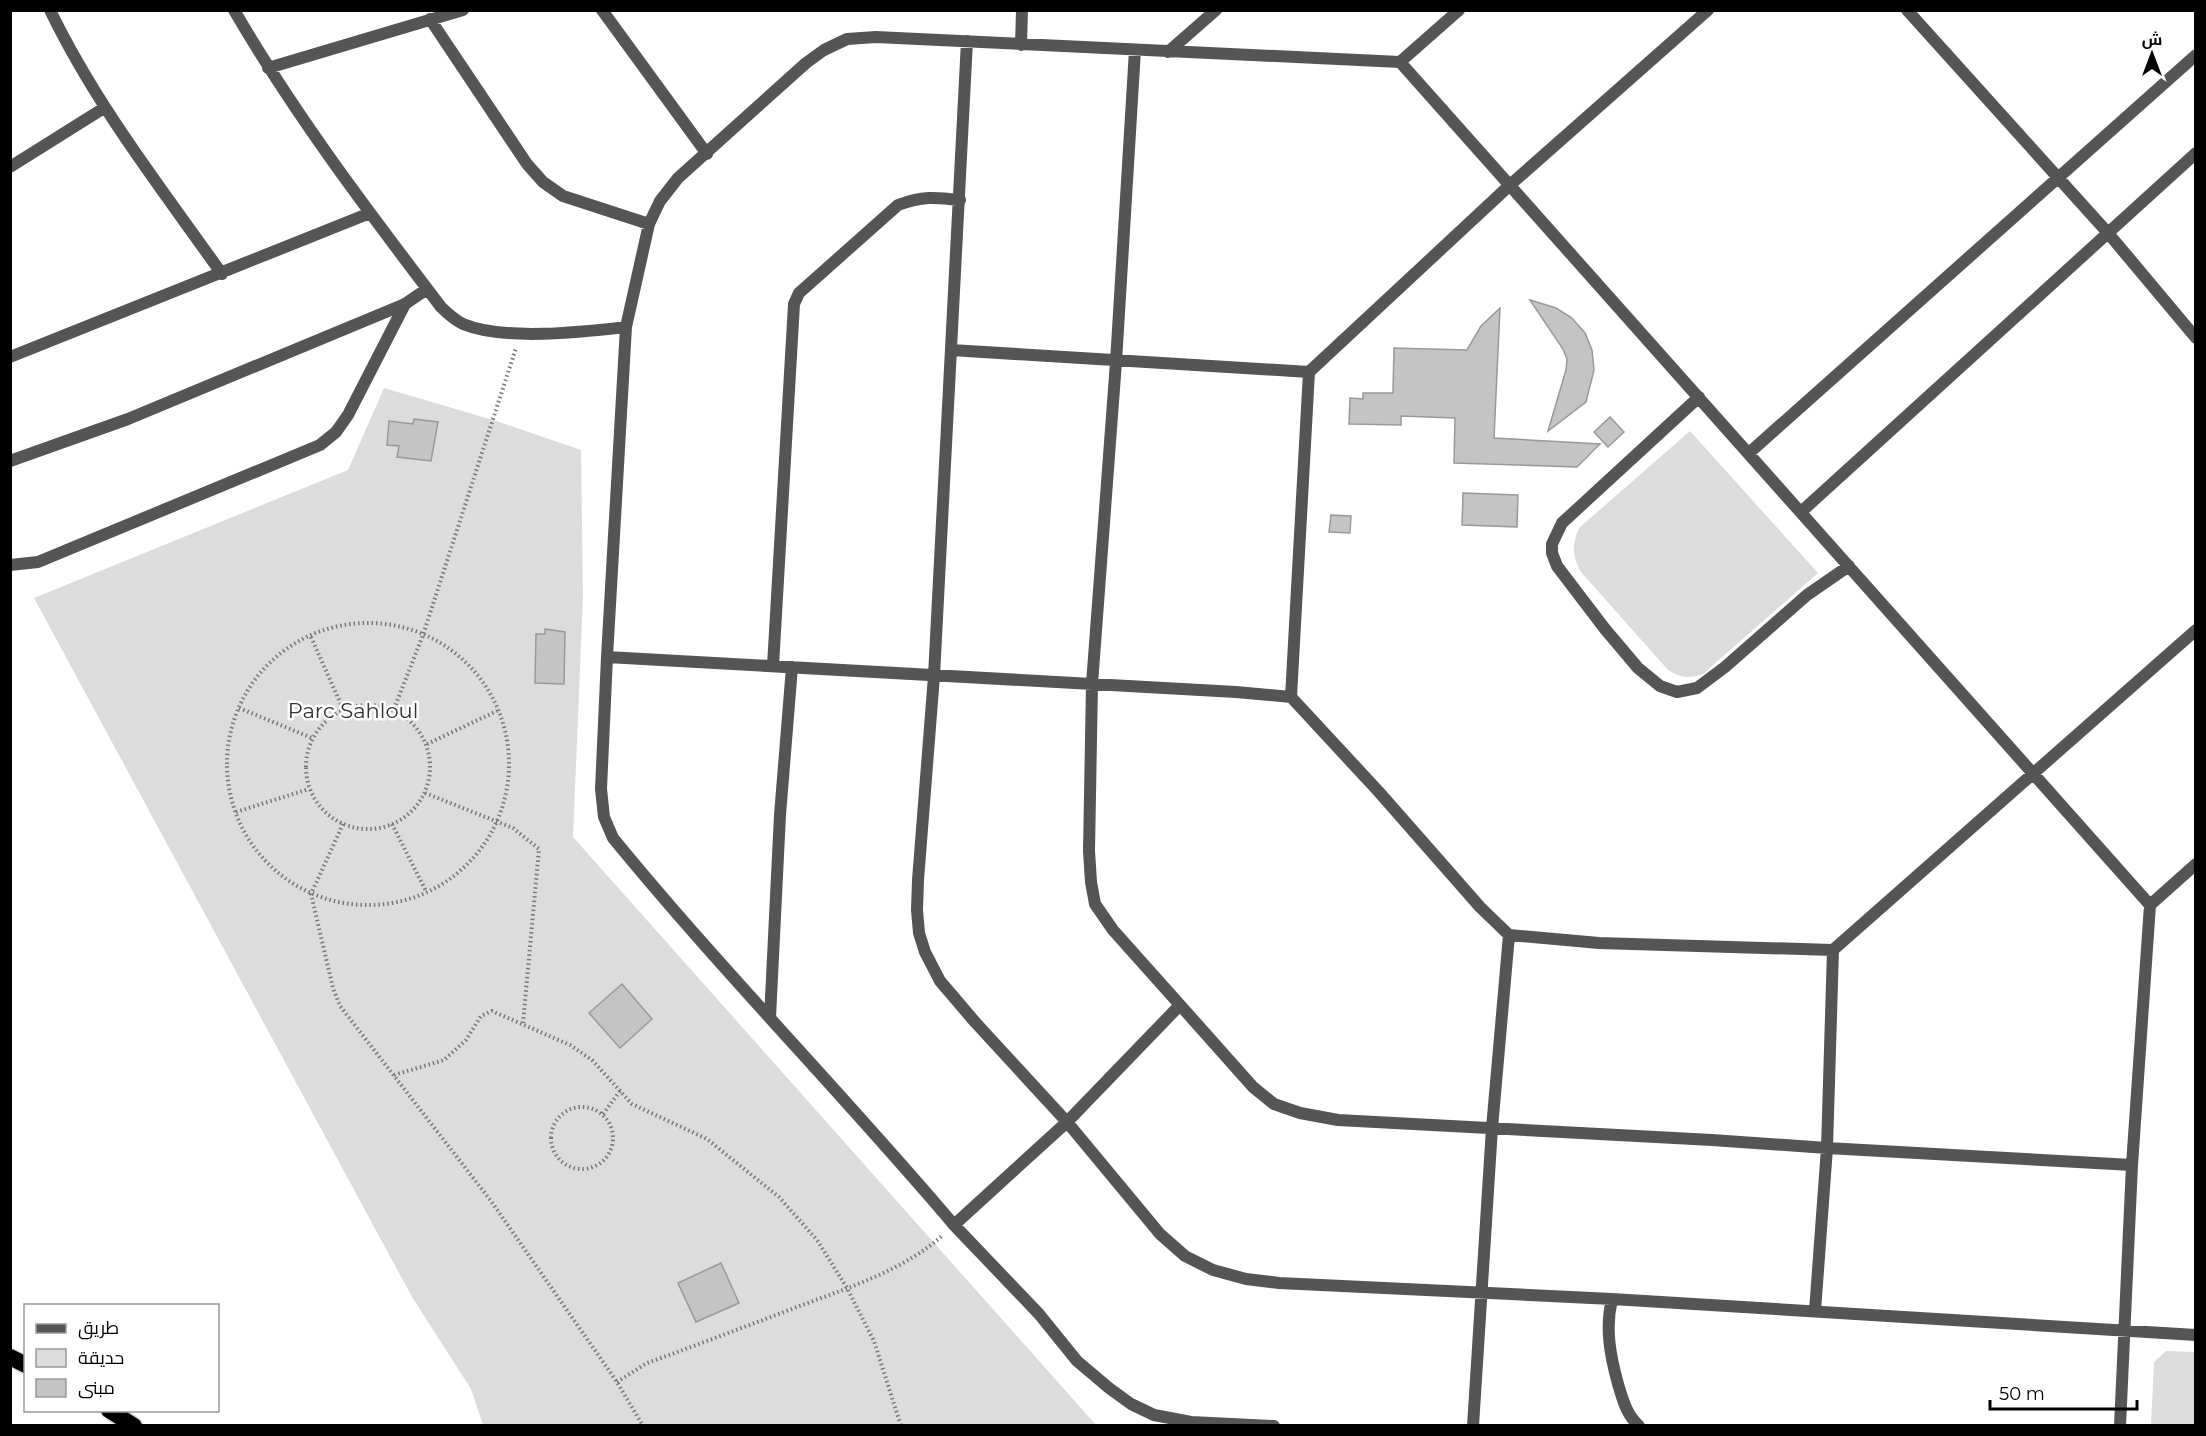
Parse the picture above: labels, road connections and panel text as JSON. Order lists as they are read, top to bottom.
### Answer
{
  "parks": ["Parc Sahloul"],
  "legend": ["طريق", "حديقة", "مبنى"],
  "scale_bar": "50 m",
  "north": "top"
}
